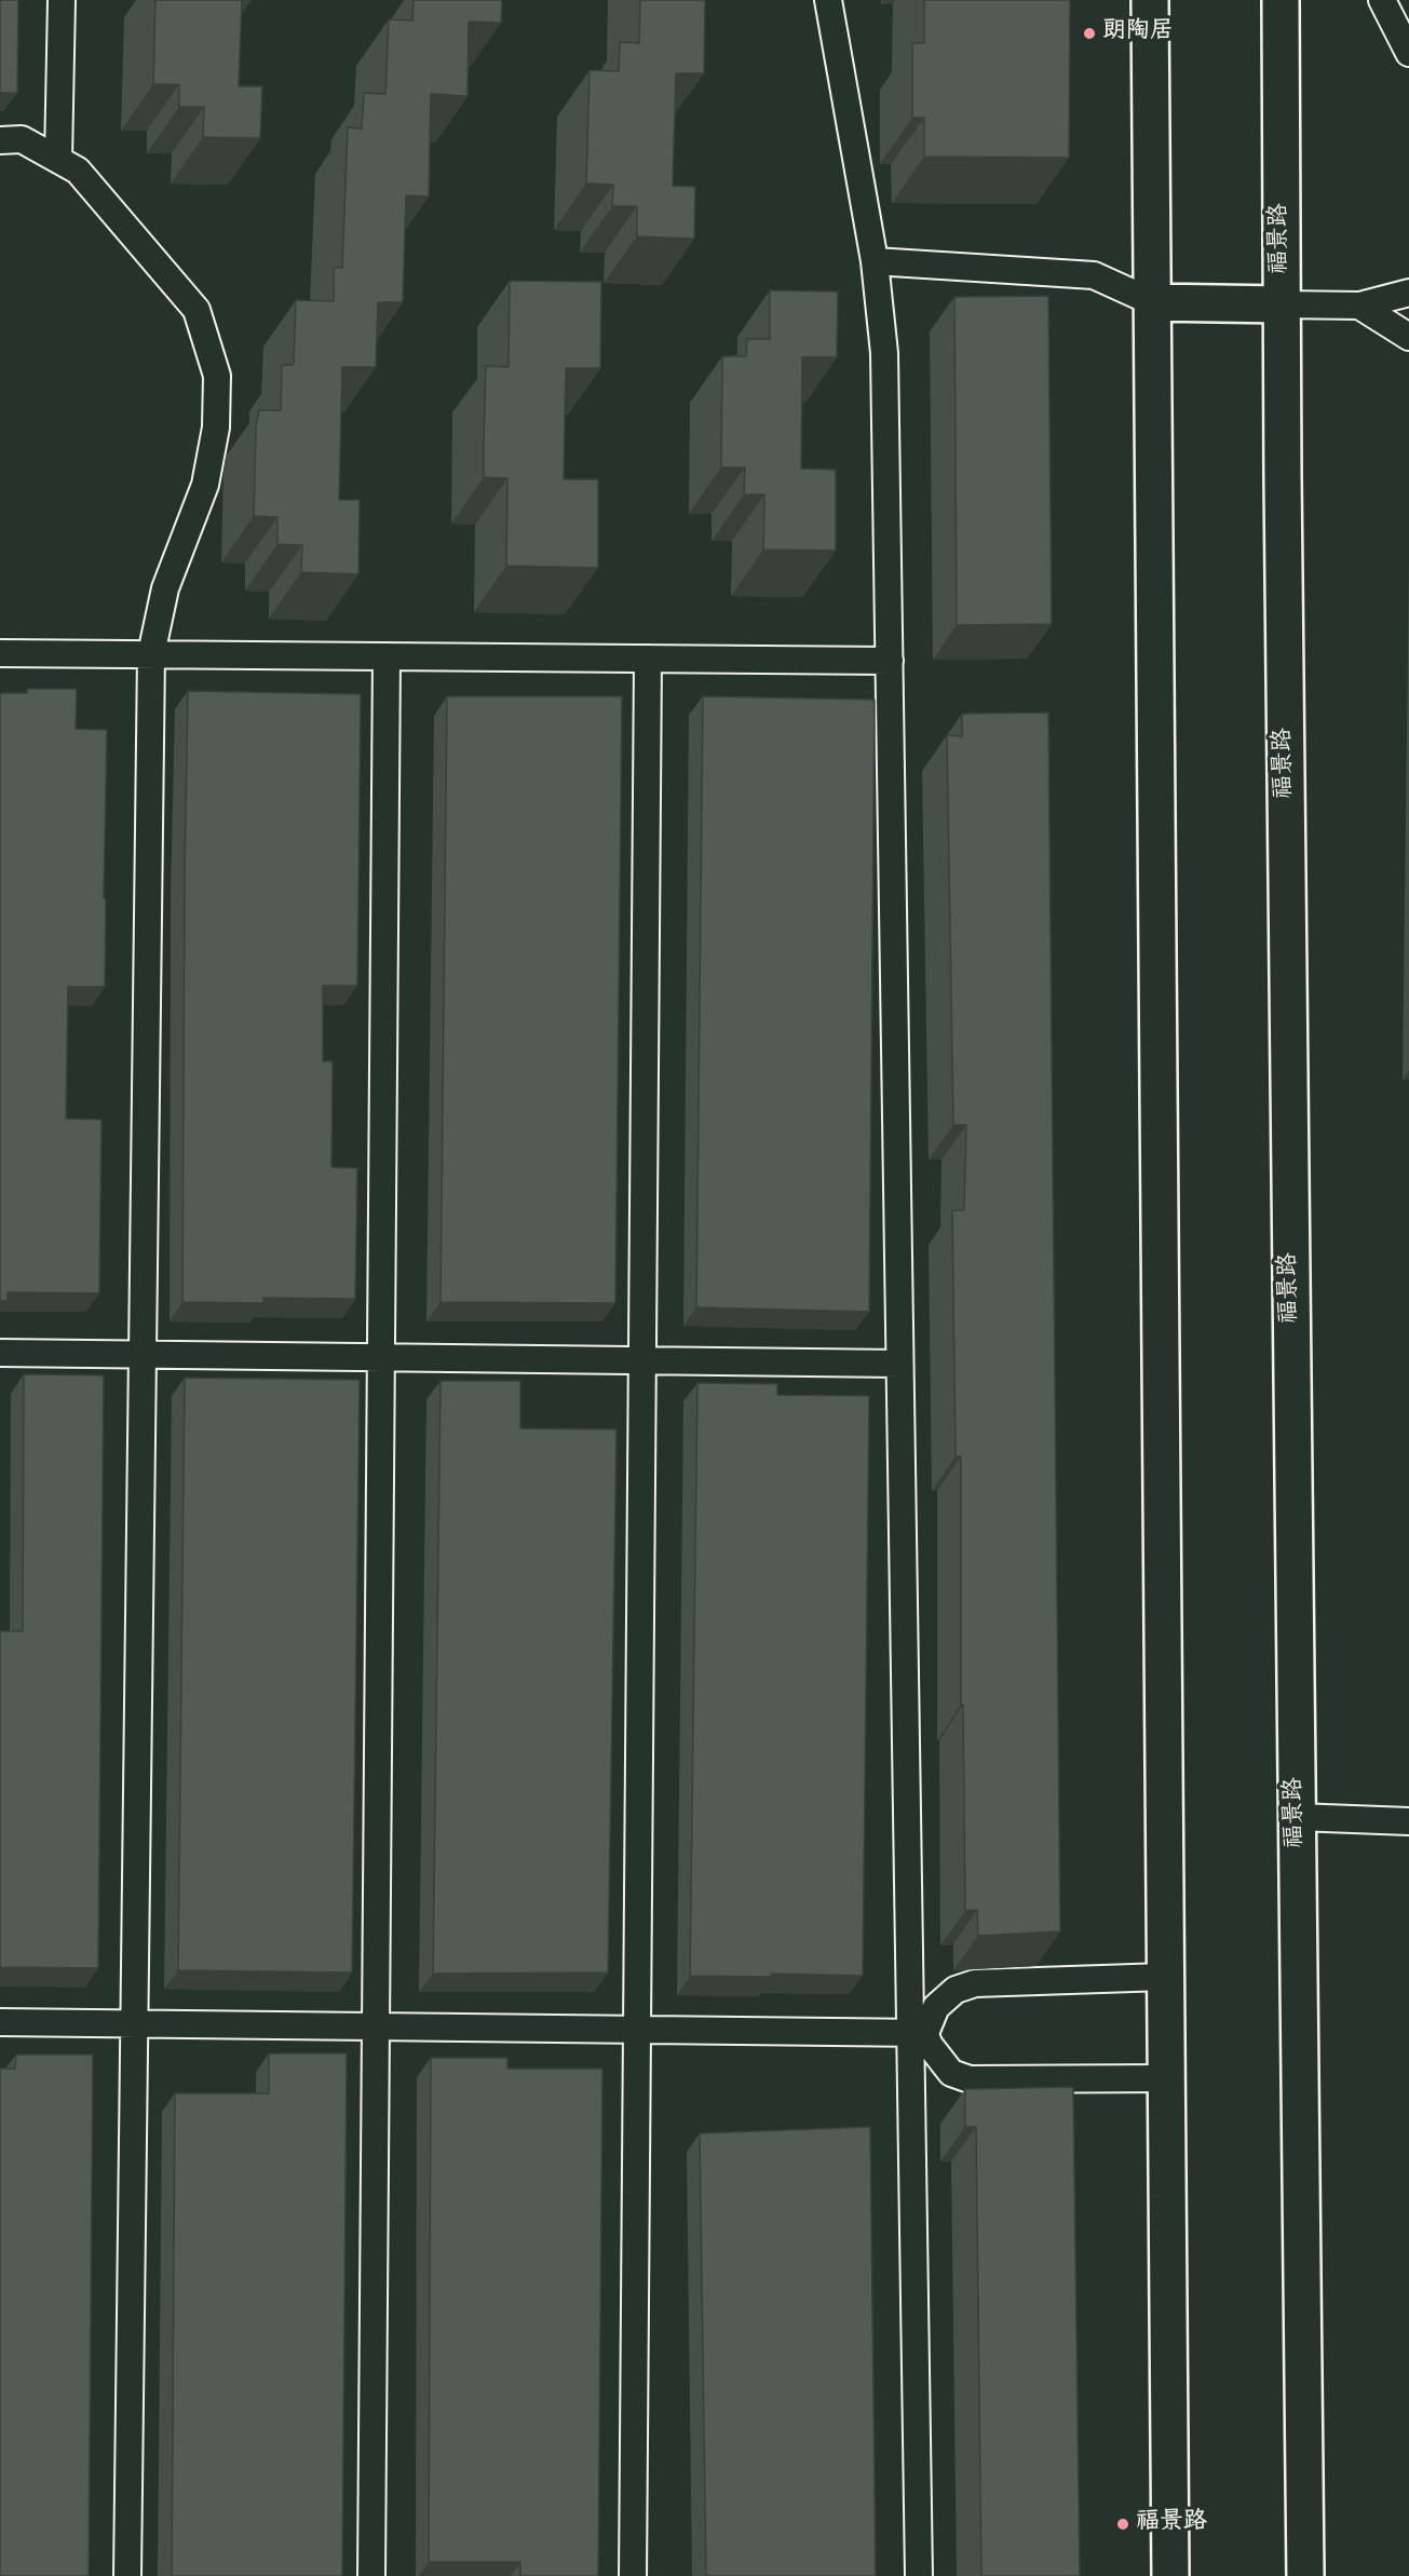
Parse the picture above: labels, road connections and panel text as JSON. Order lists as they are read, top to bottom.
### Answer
{
  "streets": {
    "main road": ["福景路"]
  },
  "places": ["朗陶居", "福景路"]
}
